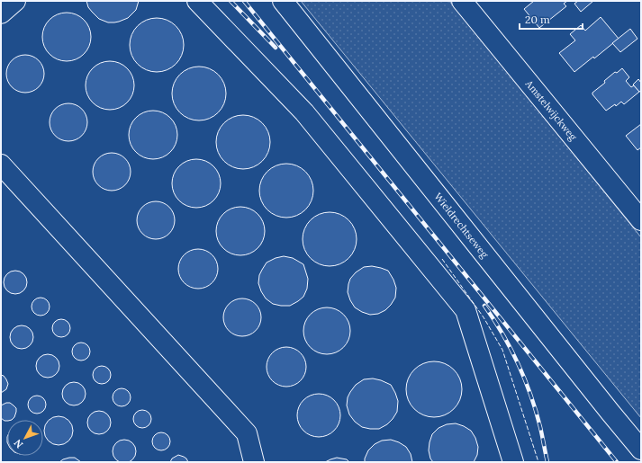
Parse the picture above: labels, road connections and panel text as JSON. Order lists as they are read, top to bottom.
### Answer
{
  "streets": {
    "street": ["Amstelwijckweg", "Wieldrechtseweg"]
  },
  "scale_bar": "20 m",
  "north": "bottom left"
}
